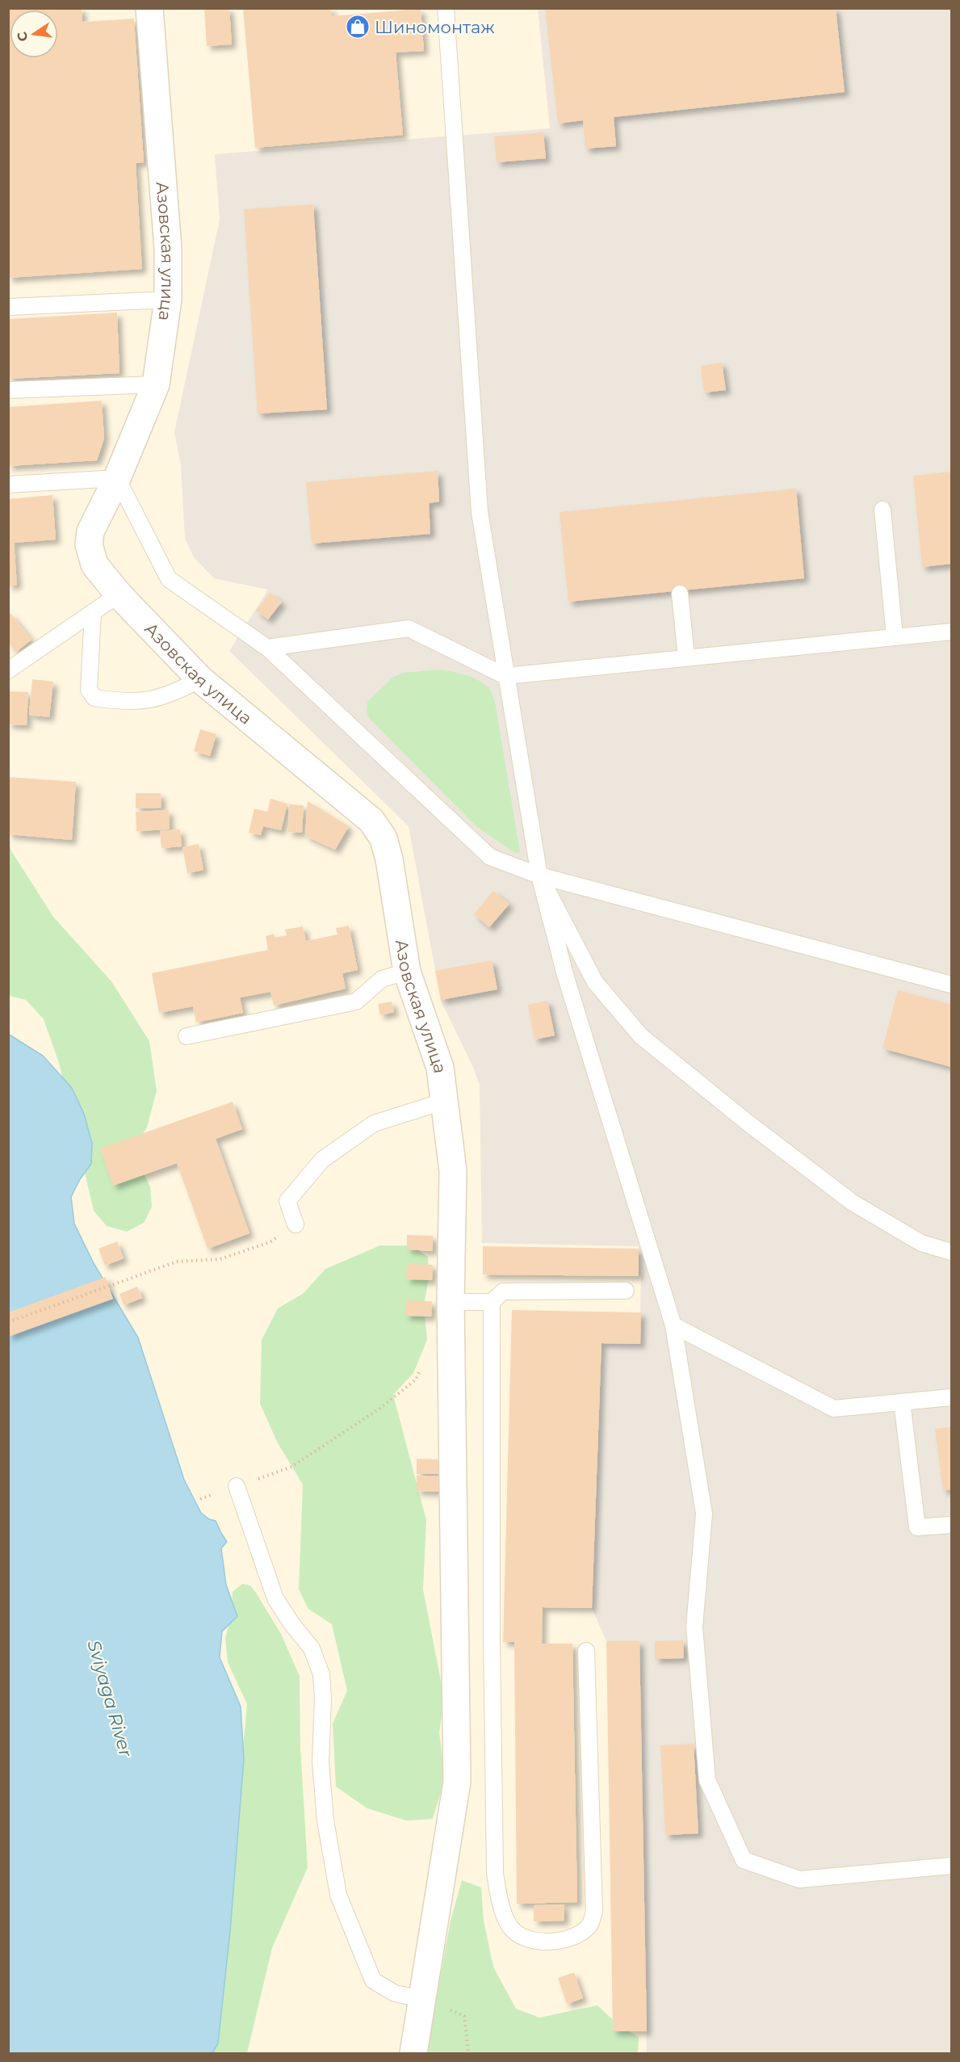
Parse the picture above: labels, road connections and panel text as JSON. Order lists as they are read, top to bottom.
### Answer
{
  "streets": {
    "street": ["Азовская улица"]
  },
  "water": ["Sviyaga River"],
  "places": {
    "shop": ["Шиномонтаж"]
  },
  "north": "left"
}
